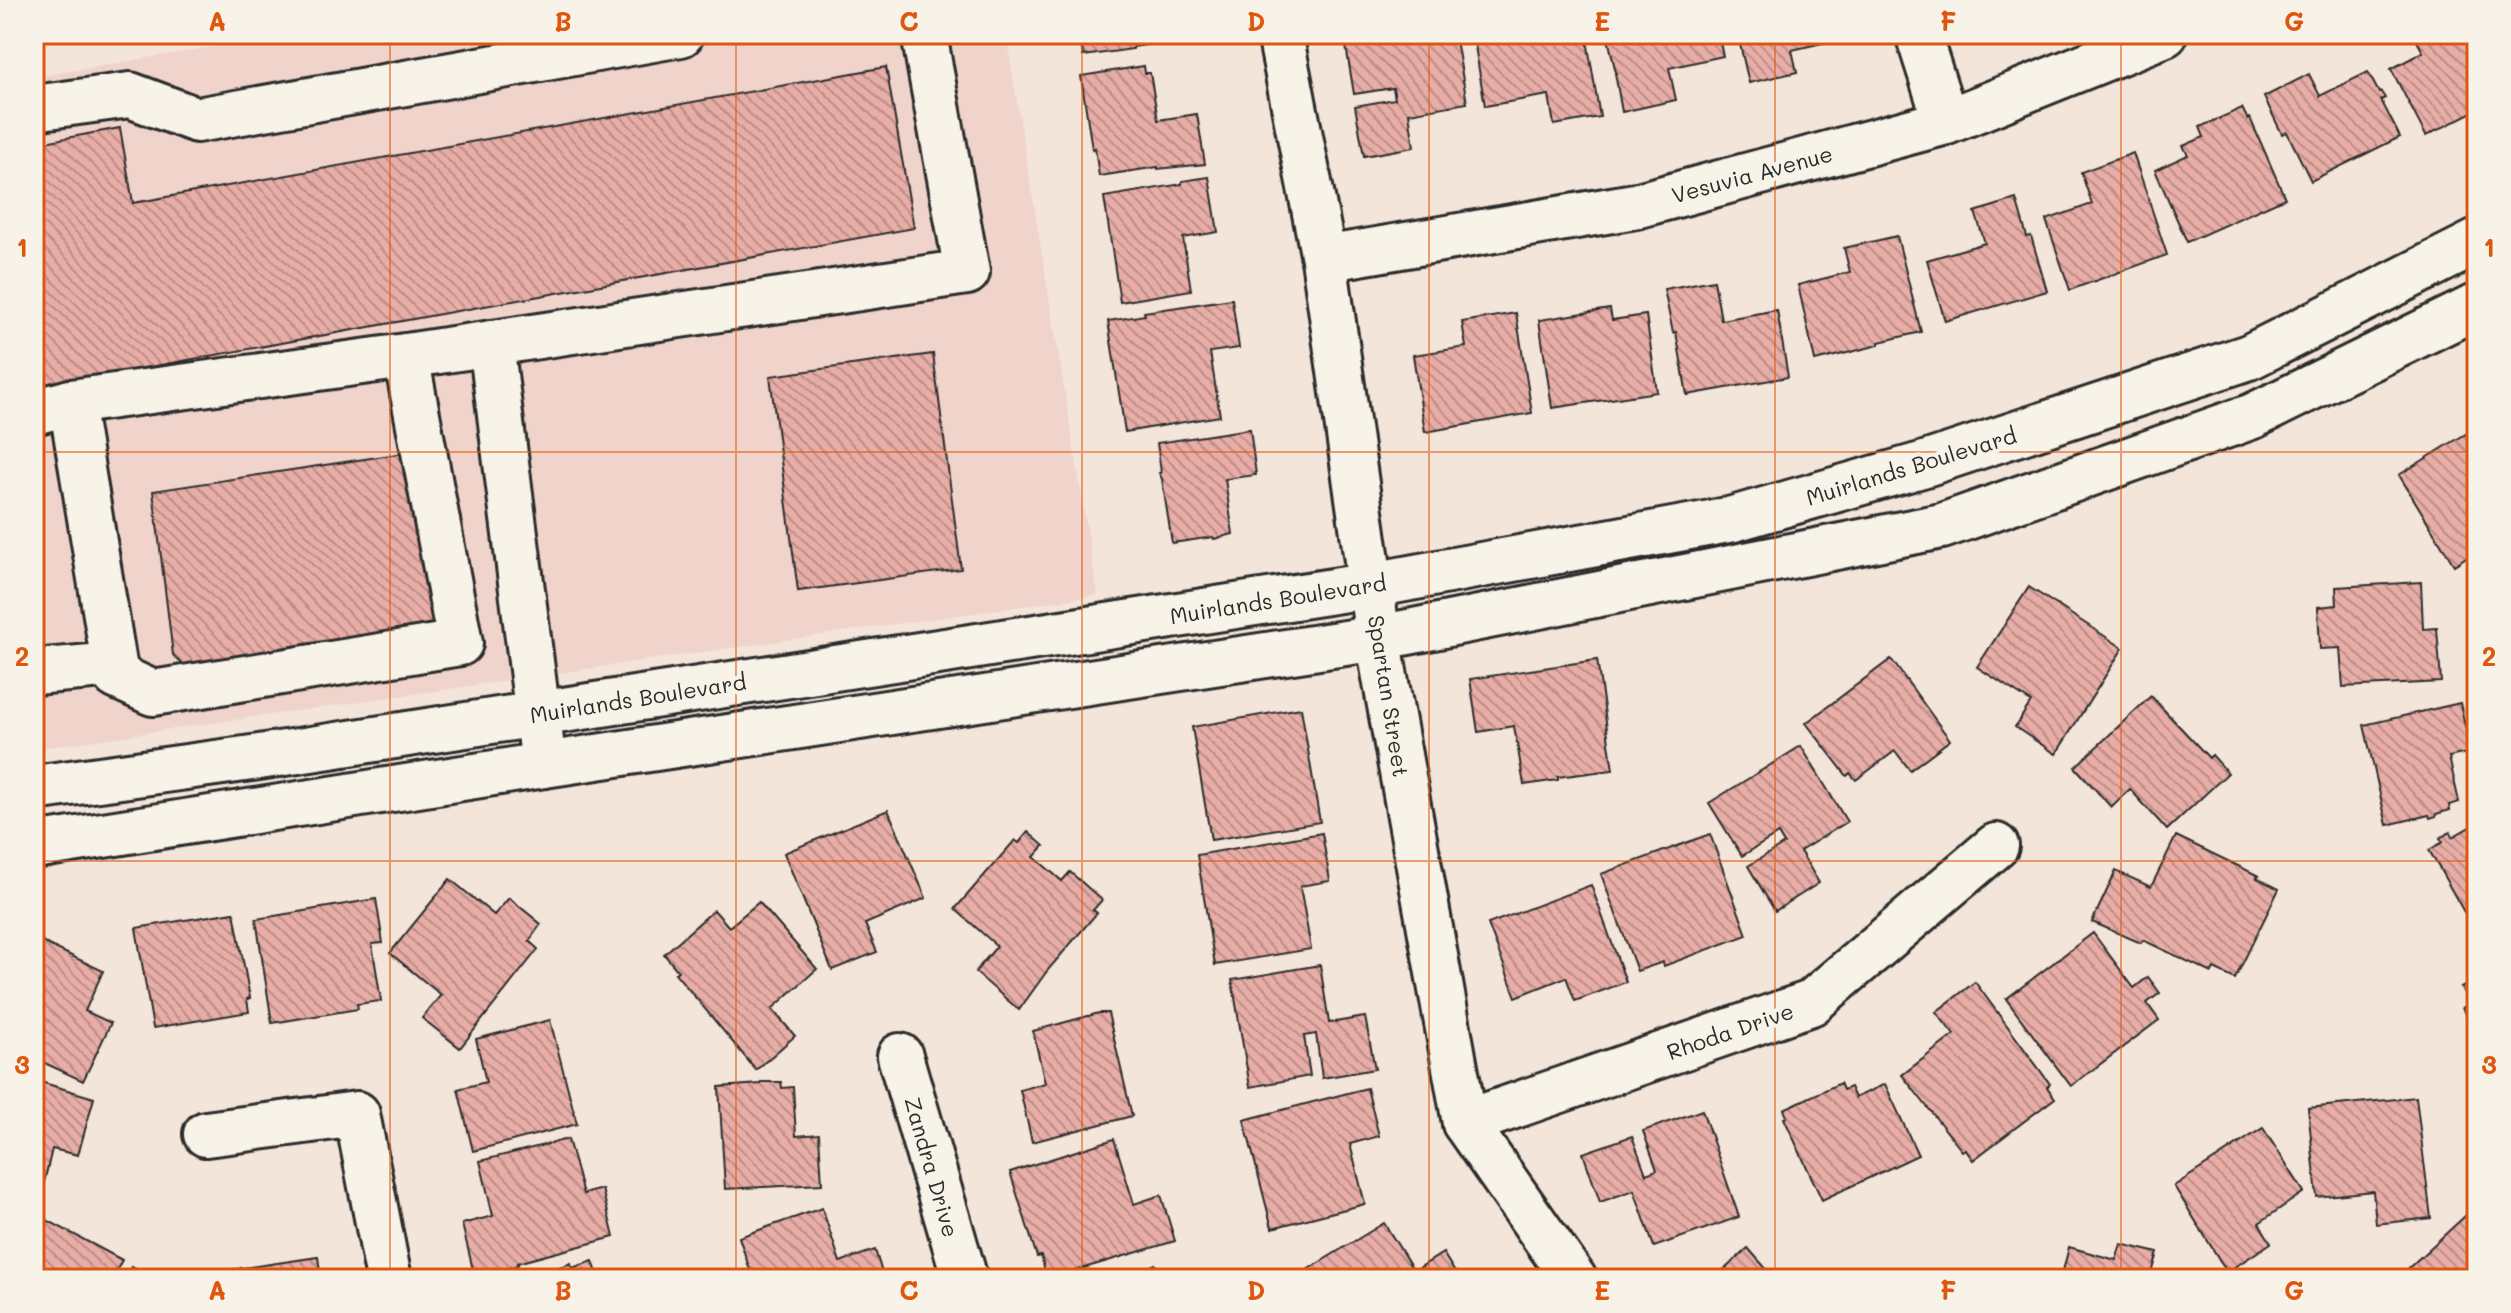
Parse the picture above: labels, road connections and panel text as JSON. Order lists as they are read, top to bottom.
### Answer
{
  "streets": {
    "main road": [
      "Vesuvia Avenue",
      "Muirlands Boulevard",
      "Spartan Street",
      "Rhoda Drive",
      "Zandra Drive"
    ]
  },
  "crossings": [
    ["Vesuvia Avenue", "Spartan Street"],
    ["Muirlands Boulevard", "Spartan Street"],
    ["Spartan Street", "Rhoda Drive"]
  ],
  "grid": {
    "columns": [
      "A",
      "B",
      "C",
      "D",
      "E",
      "F",
      "G"
    ],
    "rows": ["1", "2", "3"]
  }
}
